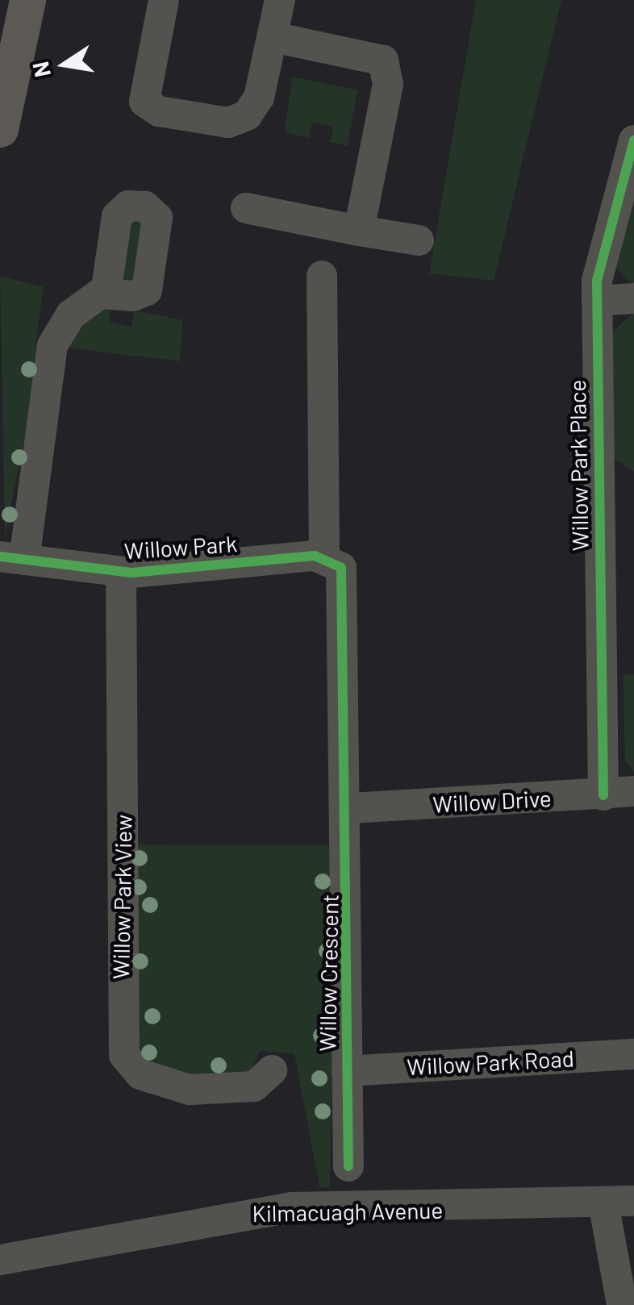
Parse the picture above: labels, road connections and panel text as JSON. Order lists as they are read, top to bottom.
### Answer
{
  "streets": {
    "street": [
      "Willow Park Place",
      "Willow Park",
      "Willow Drive",
      "Willow Park View",
      "Willow Crescent",
      "Willow Park Road",
      "Kilmacuagh Avenue"
    ]
  },
  "crossings": [
    ["Willow Park Place", "Willow Drive"],
    ["Willow Park", "Willow Park View"],
    ["Willow Park", "Willow Crescent"],
    ["Willow Drive", "Willow Crescent"],
    ["Willow Crescent", "Willow Park Road"]
  ],
  "north": "left"
}
